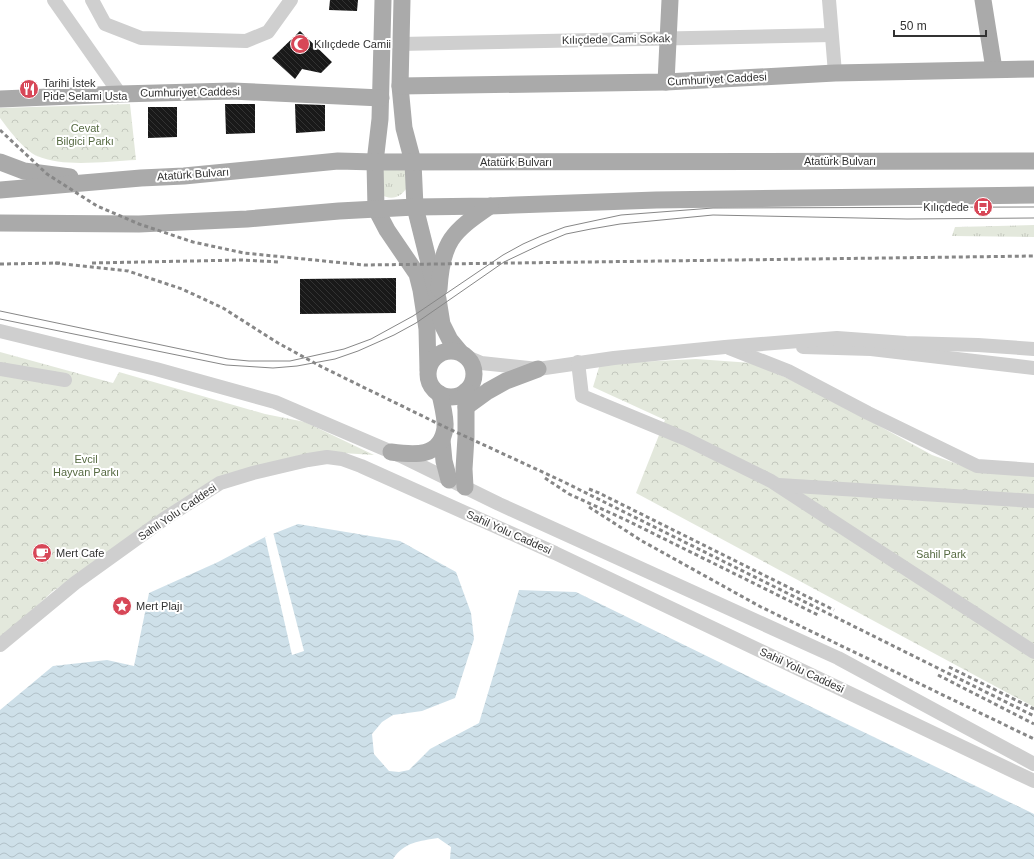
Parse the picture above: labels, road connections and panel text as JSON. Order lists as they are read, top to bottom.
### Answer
{
  "streets": {
    "main road": ["Cumhuriyet Caddesi", "Atatürk Bulvarı"],
    "street": ["Kılıçdede Cami Sokak", "Sahil Yolu Caddesi"]
  },
  "parks": ["Cevat Bilgici Parkı", "Evcil Hayvan Parkı", "Sahil Park"],
  "places": {
    "mosque": ["Kılıçdede Camii"],
    "restaurant": ["Tarihi İstek Pide Selami Usta"],
    "bus stop": ["Kılıçdede"],
    "cafe": ["Mert Cafe"],
    "place": ["Mert Plajı"]
  },
  "scale_bar": "50 m"
}
